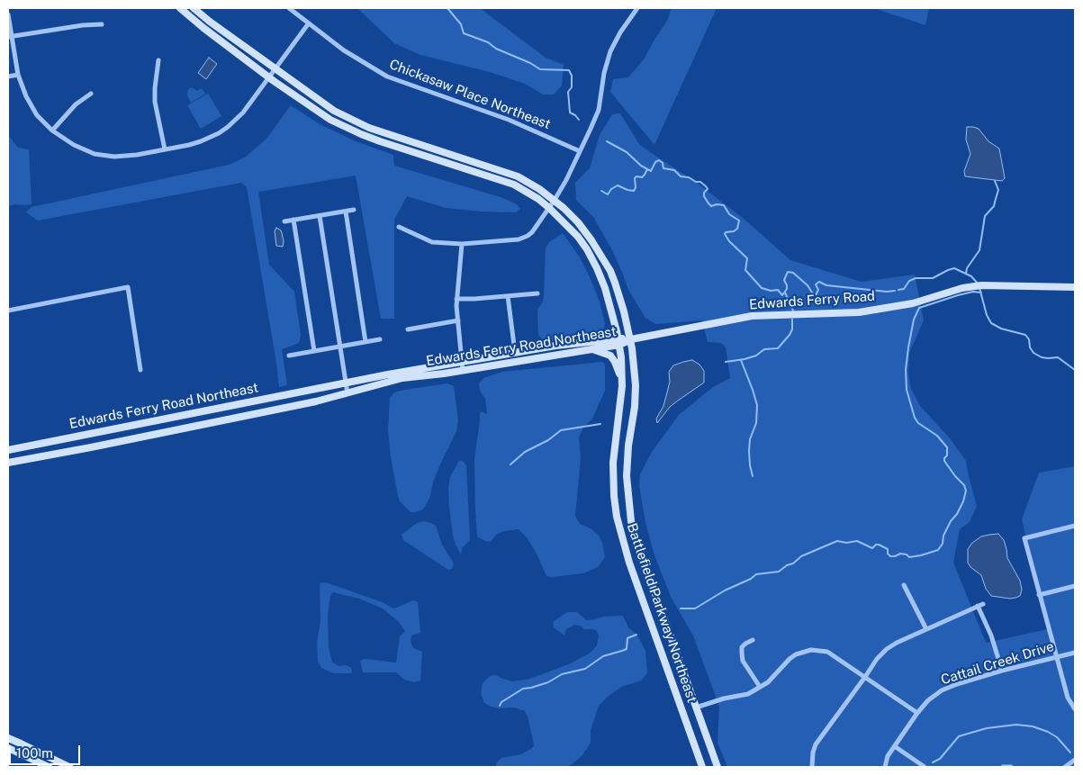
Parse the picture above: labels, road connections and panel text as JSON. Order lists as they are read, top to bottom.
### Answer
{
  "streets": {
    "main road": ["Edwards Ferry Road", "Edwards Ferry Road Northeast", "Battlefield Parkway Northeast"],
    "street": ["Chickasaw Place Northeast", "Cattail Creek Drive"]
  },
  "crossings": [
    ["Edwards Ferry Road", "Edwards Ferry Road Northeast"],
    ["Edwards Ferry Road", "Battlefield Parkway Northeast"],
    ["Edwards Ferry Road Northeast", "Battlefield Parkway Northeast"]
  ],
  "scale_bar": "100 m"
}
